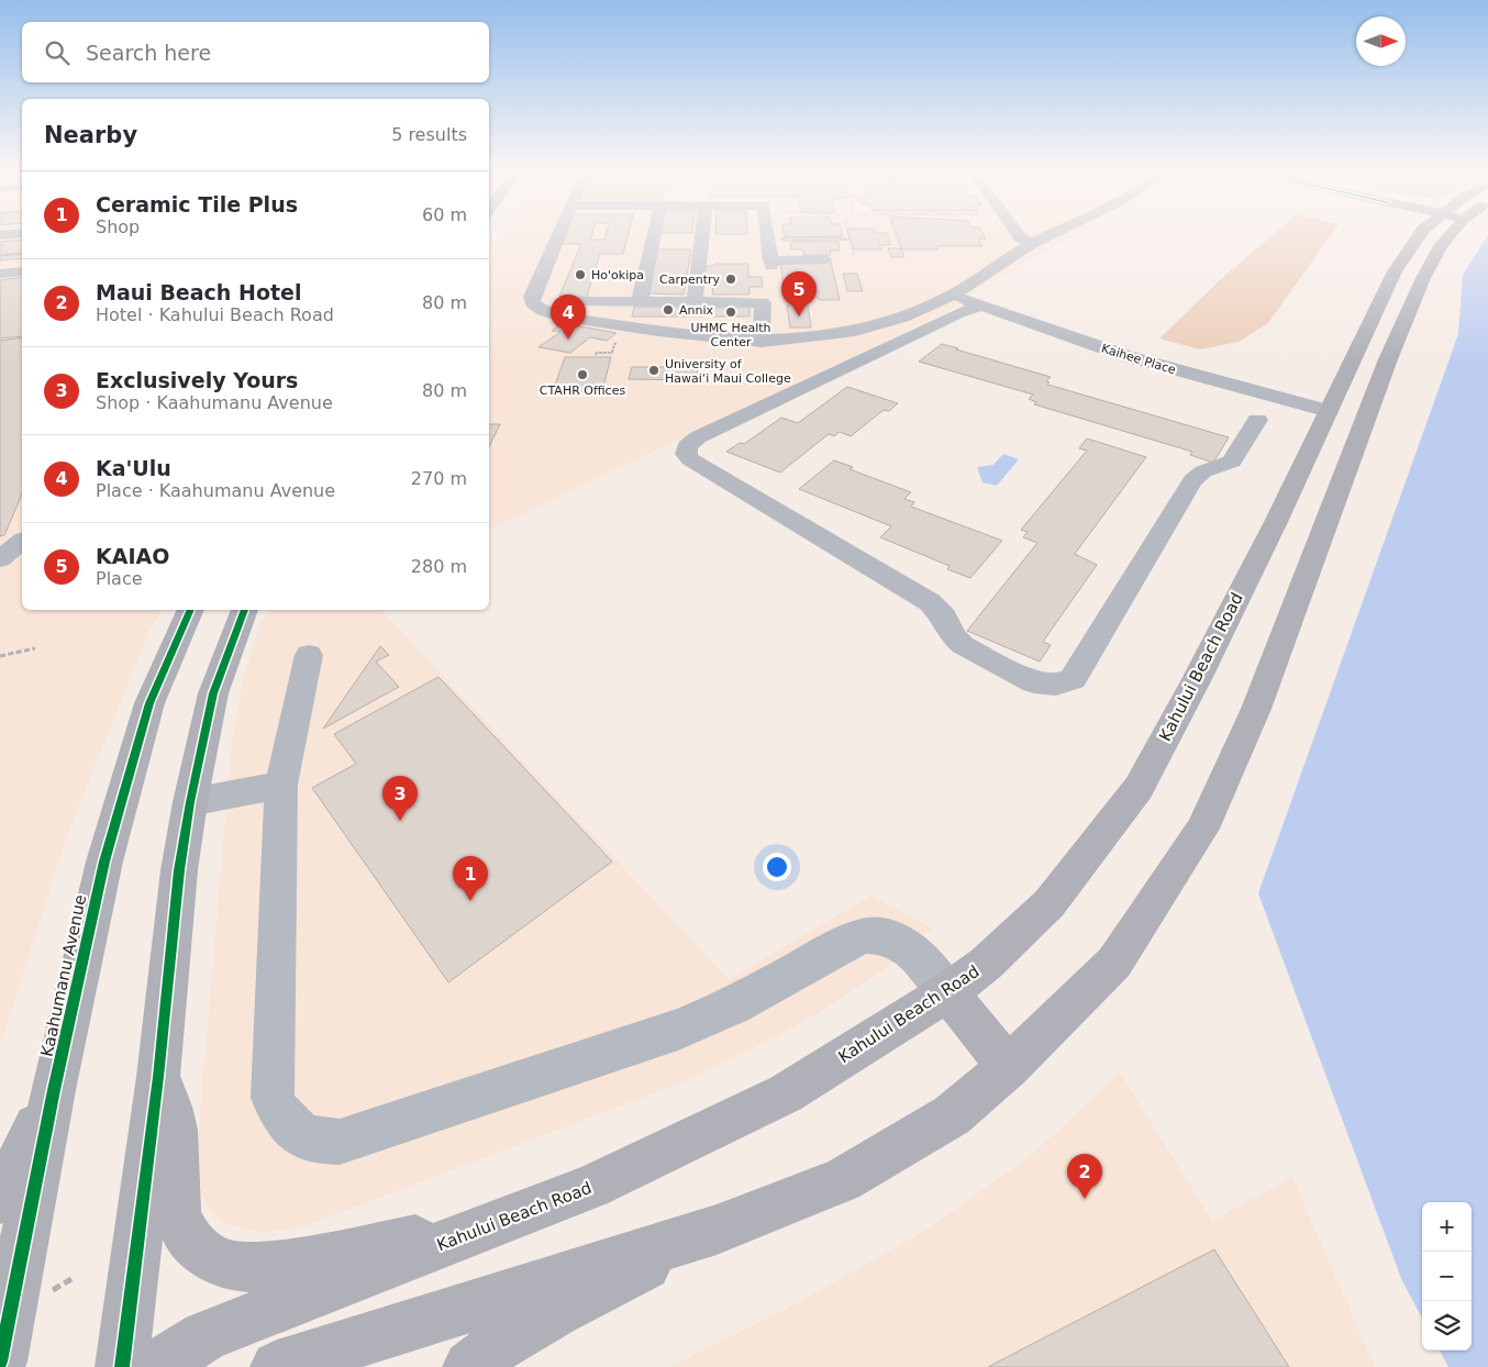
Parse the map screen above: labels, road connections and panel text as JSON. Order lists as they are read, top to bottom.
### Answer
{
  "streets": {
    "main road": ["Kahului Beach Road", "Kaahumanu Avenue"],
    "street": ["Kaihee Place"]
  },
  "crossings": [
    ["Kaihee Place", "Kahului Beach Road"]
  ],
  "places": [
    "Ho'okipa",
    "Carpentry",
    "Annix",
    "UHMC Health Center",
    "University of Hawai‘i Maui College",
    "CTAHR Offices"
  ],
  "north": "right",
  "page": {
    "search": "Search here",
    "heading": ["Nearby", "5 results"],
    "list": [
      {
        "mark": "1",
        "name": "Ceramic Tile Plus",
        "note": "Shop",
        "value": "60 m"
      },
      {
        "mark": "2",
        "name": "Maui Beach Hotel",
        "note": "Hotel · Kahului Beach Road",
        "value": "80 m"
      },
      {
        "mark": "3",
        "name": "Exclusively Yours",
        "note": "Shop · Kaahumanu Avenue",
        "value": "80 m"
      },
      {
        "mark": "4",
        "name": "Ka'Ulu",
        "note": "Place · Kaahumanu Avenue",
        "value": "270 m"
      },
      {
        "mark": "5",
        "name": "KAIAO",
        "note": "Place",
        "value": "280 m"
      }
    ],
    "pins": [
      "5",
      "4",
      "3",
      "1",
      "2"
    ],
    "map_buttons": ["+", "−"]
  }
}
